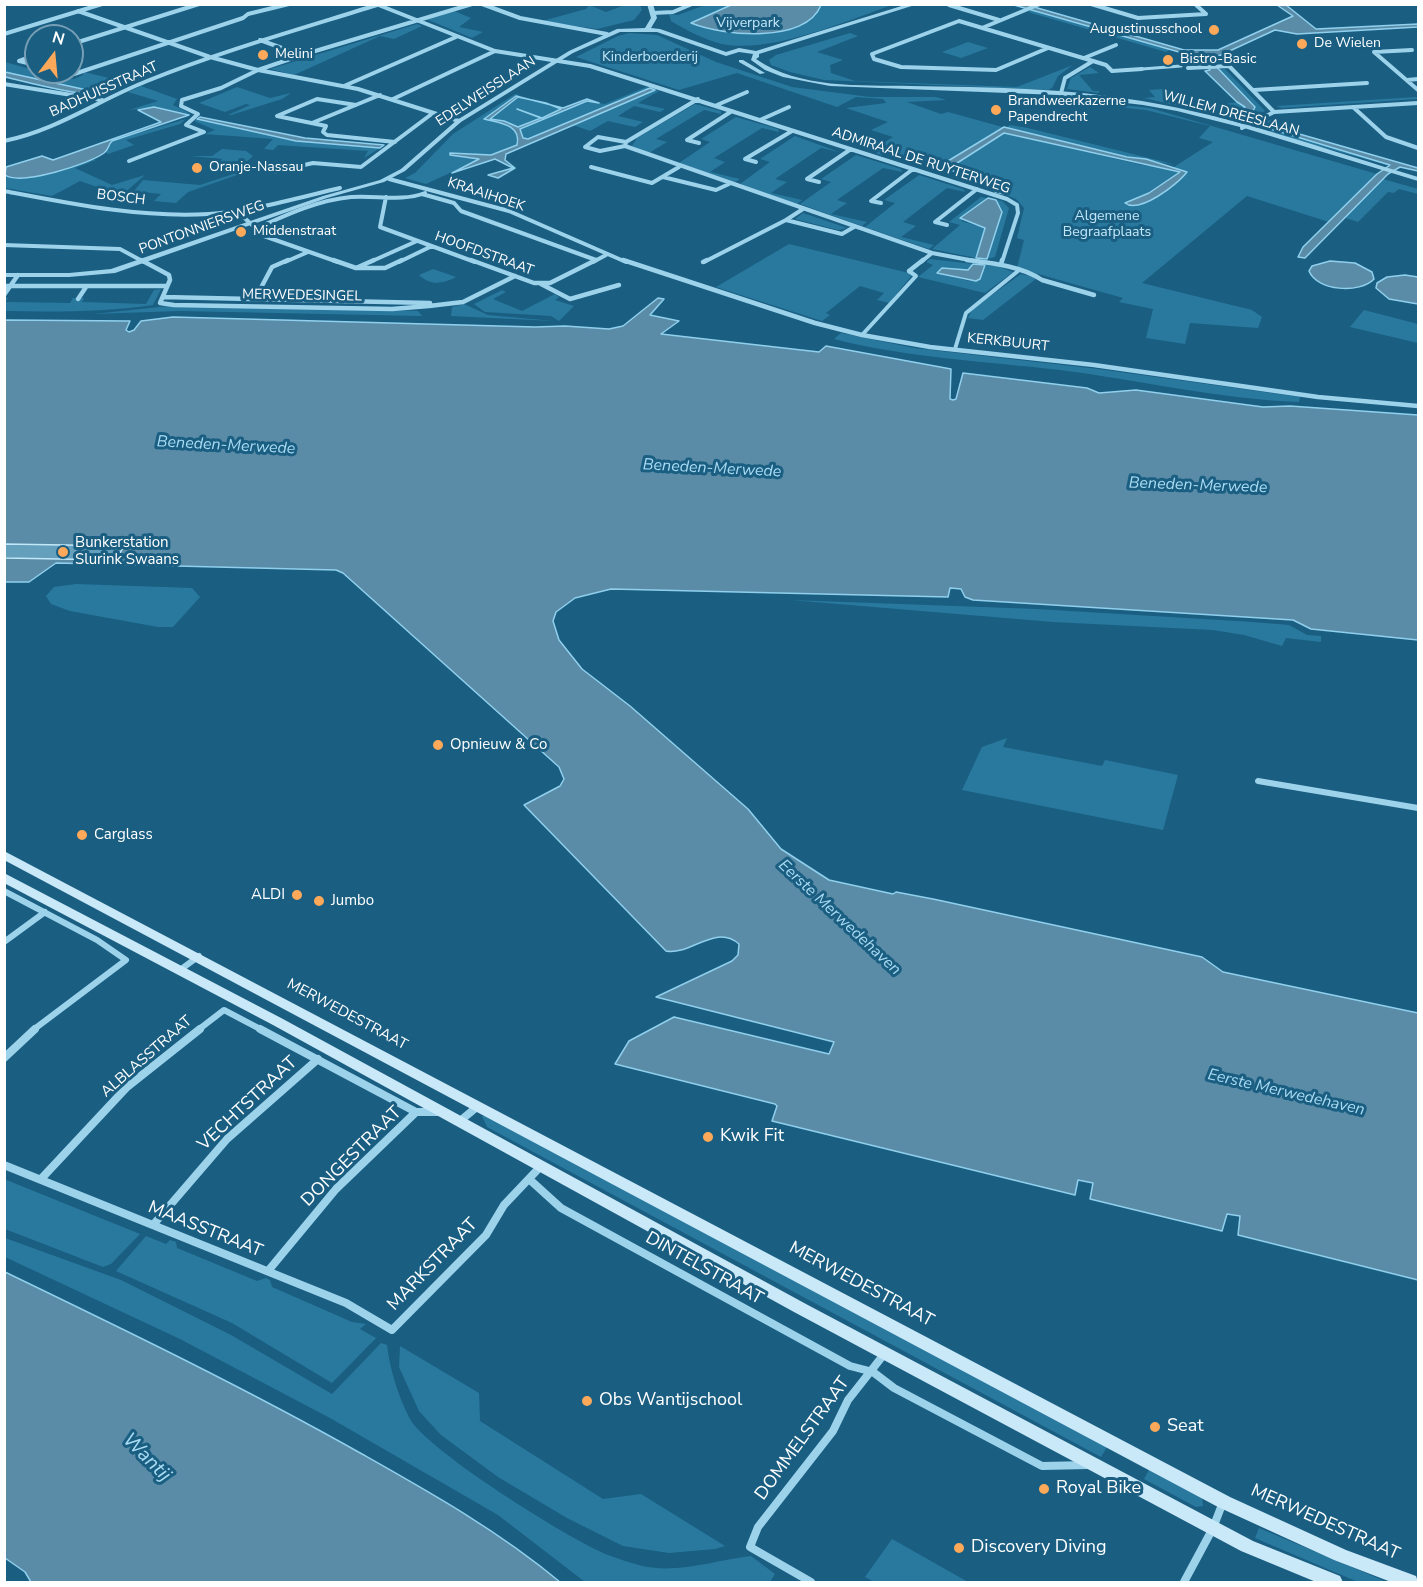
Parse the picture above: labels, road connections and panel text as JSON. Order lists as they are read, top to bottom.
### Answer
{
  "streets": {
    "main road": ["MERWEDESTRAAT"],
    "street": [
      "BADHUISSTRAAT",
      "EDELWEISSLAAN",
      "WILLEM DREESLAAN",
      "ADMIRAAL DE RUYTERWEG",
      "KRAAIHOEK",
      "BOSCH",
      "PONTONNIERSWEG",
      "HOOFDSTRAAT",
      "MERWEDESINGEL",
      "KERKBUURT",
      "ALBLASSTRAAT",
      "VECHTSTRAAT",
      "DONGESTRAAT",
      "MAASSTRAAT",
      "MARKSTRAAT",
      "DINTELSTRAAT",
      "DOMMELSTRAAT"
    ]
  },
  "crossings": [
    ["BADHUISSTRAAT", "ADMIRAAL DE RUYTERWEG"],
    ["EDELWEISSLAAN", "ADMIRAAL DE RUYTERWEG"],
    ["EDELWEISSLAAN", "KRAAIHOEK"],
    ["EDELWEISSLAAN", "PONTONNIERSWEG"],
    ["KRAAIHOEK", "PONTONNIERSWEG"],
    ["KRAAIHOEK", "HOOFDSTRAAT"],
    ["KRAAIHOEK", "KERKBUURT"],
    ["HOOFDSTRAAT", "MERWEDESINGEL"],
    ["HOOFDSTRAAT", "KERKBUURT"],
    ["ALBLASSTRAAT", "MAASSTRAAT"],
    ["VECHTSTRAAT", "MAASSTRAAT"],
    ["DONGESTRAAT", "MAASSTRAAT"],
    ["MAASSTRAAT", "MARKSTRAAT"],
    ["MARKSTRAAT", "DINTELSTRAAT"],
    ["DINTELSTRAAT", "DOMMELSTRAAT"]
  ],
  "water": ["Beneden-Merwede", "Eerste Merwedehaven", "Wantij"],
  "parks": ["Vijverpark", "Kinderboerderij", "Algemene Begraafplaats"],
  "places": [
    "Augustinusschool",
    "De Wielen",
    "Melini",
    "Bistro-Basic",
    "Brandweerkazerne Papendrecht",
    "Oranje-Nassau",
    "Middenstraat",
    "Bunkerstation Slurink Swaans",
    "Opnieuw & Co",
    "Carglass",
    "ALDI",
    "Jumbo",
    "Kwik Fit",
    "Obs Wantijschool",
    "Seat",
    "Royal Bike",
    "Discovery Diving"
  ],
  "north": "top"
}
